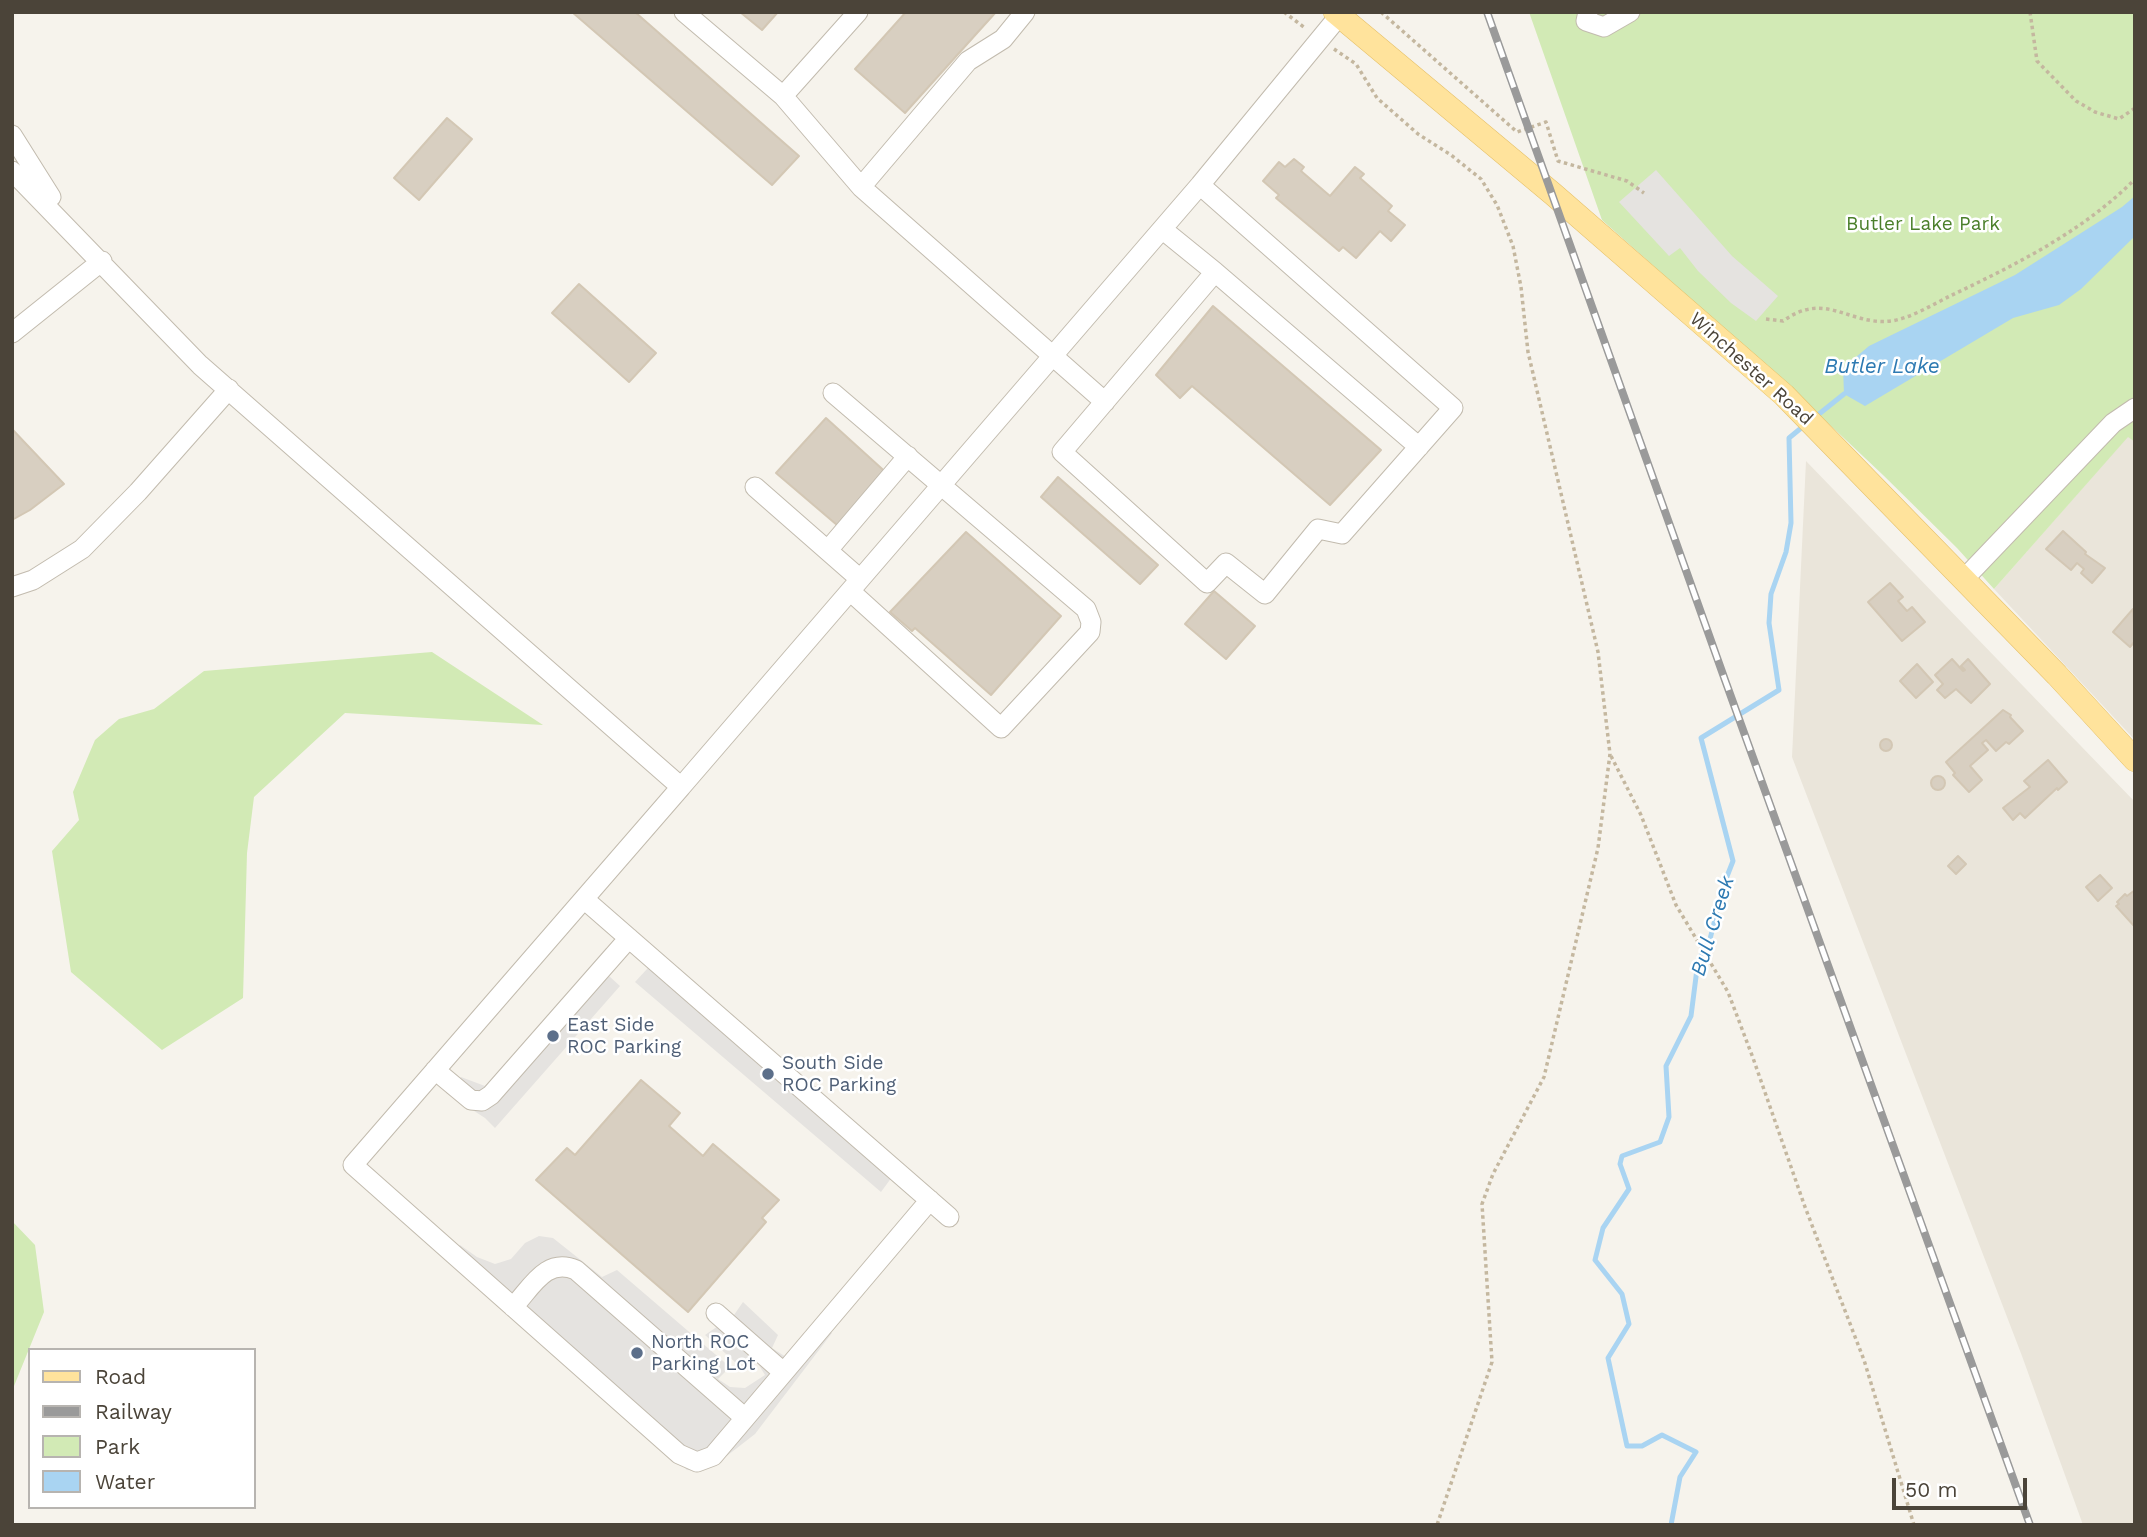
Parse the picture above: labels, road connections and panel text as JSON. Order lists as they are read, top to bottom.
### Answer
{
  "streets": {
    "main road": ["Winchester Road"]
  },
  "water": ["Butler Lake", "Bull Creek"],
  "parks": ["Butler Lake Park"],
  "places": ["East Side ROC Parking", "South Side ROC Parking", "North ROC Parking Lot"],
  "legend": [
    "Road",
    "Railway",
    "Park",
    "Water"
  ],
  "scale_bar": "50 m"
}
